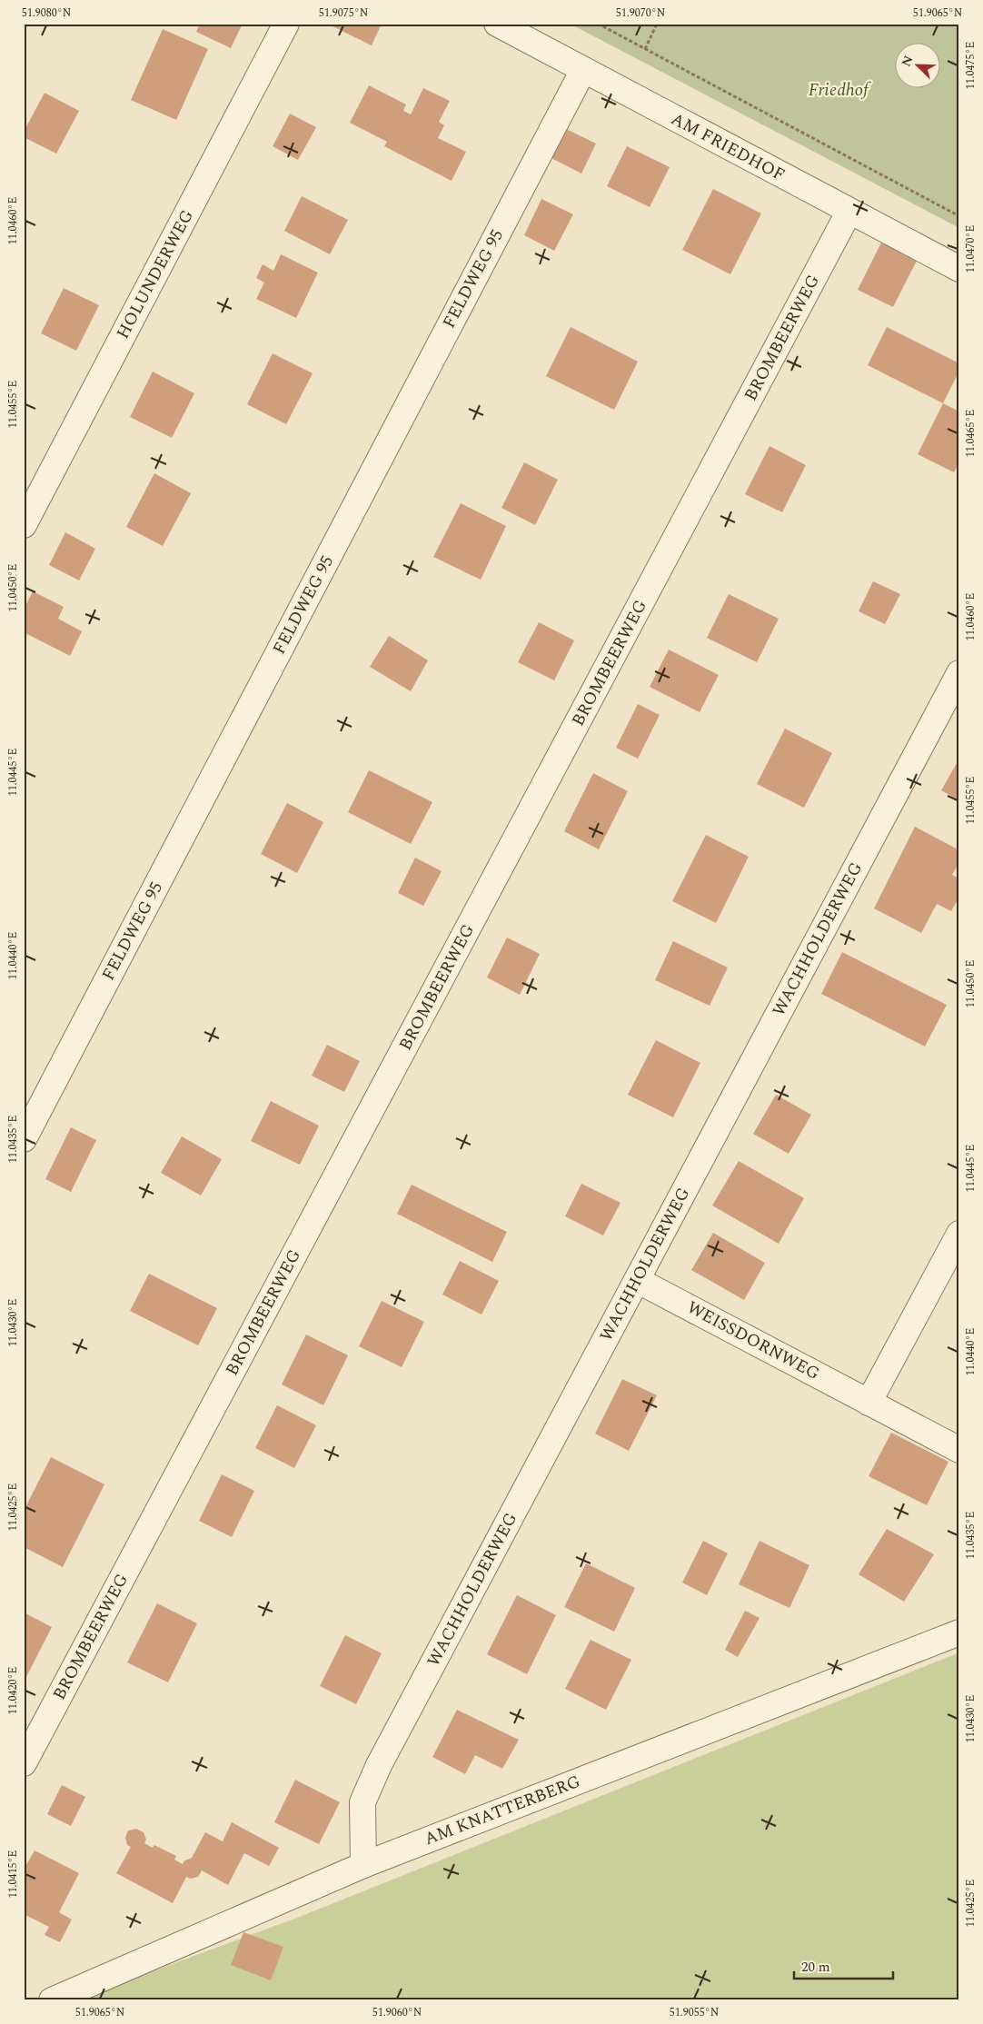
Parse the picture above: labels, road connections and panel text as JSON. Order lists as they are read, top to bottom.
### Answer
{
  "streets": {
    "street": [
      "AM FRIEDHOF",
      "HOLUNDERWEG",
      "FELDWEG 95",
      "BROMBEERWEG",
      "WACHHOLDERWEG",
      "WEISSDORNWEG",
      "AM KNATTERBERG"
    ]
  },
  "crossings": [
    ["AM FRIEDHOF", "FELDWEG 95"],
    ["AM FRIEDHOF", "BROMBEERWEG"],
    ["WACHHOLDERWEG", "WEISSDORNWEG"],
    ["WACHHOLDERWEG", "AM KNATTERBERG"]
  ],
  "parks": ["Friedhof"],
  "scale_bar": "20 m",
  "north": "top left",
  "coordinates": [
    "51.9080°N",
    "51.9075°N",
    "51.9070°N",
    "51.9065°N",
    "11.0475°E",
    "11.0460°E",
    "11.0470°E",
    "11.0455°E",
    "11.0465°E",
    "11.0450°E",
    "11.0445°E",
    "11.0440°E",
    "11.0435°E",
    "11.0430°E",
    "11.0425°E",
    "11.0420°E",
    "11.0415°E",
    "51.9060°N",
    "51.9055°N"
  ]
}
